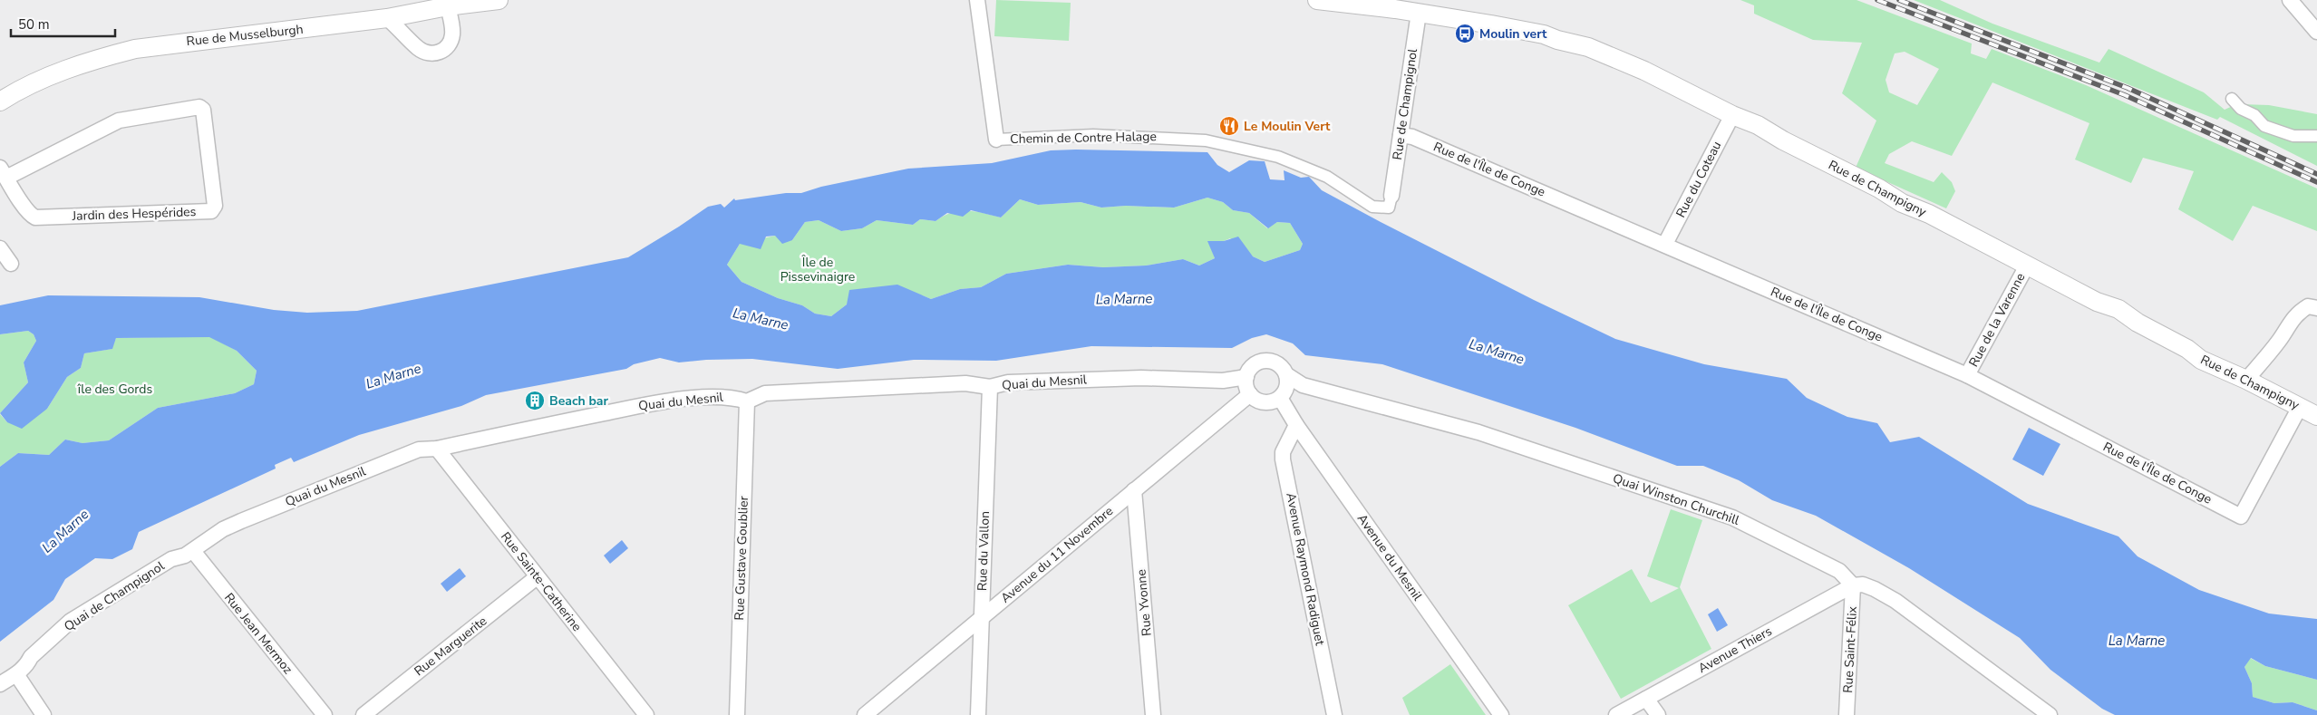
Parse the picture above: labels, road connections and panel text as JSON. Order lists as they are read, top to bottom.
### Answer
{
  "streets": {
    "street": [
      "Rue de Musselburgh",
      "Rue de Champignol",
      "Chemin de Contre Halage",
      "Rue de l'Île de Conge",
      "Rue du Coteau",
      "Rue de Champigny",
      "Jardin des Hespérides",
      "Rue de la Varenne",
      "Quai du Mesnil",
      "Quai Winston Churchill",
      "Rue du Vallon",
      "Avenue du 11 Novembre",
      "Avenue du Mesnil",
      "Rue Gustave Goublier",
      "Avenue Raymond Radiguet",
      "Rue Sainte-Catherine",
      "Quai de Champignol",
      "Rue Yvonne",
      "Rue Jean Mermoz",
      "Rue Marguerite",
      "Avenue Thiers",
      "Rue Saint-Félix"
    ]
  },
  "crossings": [
    ["Rue de Champignol", "Chemin de Contre Halage"],
    ["Rue de Champignol", "Rue de l'Île de Conge"],
    ["Rue de Champignol", "Rue de Champigny"],
    ["Rue de l'Île de Conge", "Rue du Coteau"],
    ["Rue de l'Île de Conge", "Rue de Champigny"],
    ["Rue de l'Île de Conge", "Rue de la Varenne"],
    ["Rue du Coteau", "Rue de Champigny"],
    ["Rue de Champigny", "Rue de la Varenne"],
    ["Quai du Mesnil", "Quai Winston Churchill"],
    ["Quai du Mesnil", "Rue du Vallon"],
    ["Quai du Mesnil", "Avenue du 11 Novembre"],
    ["Quai du Mesnil", "Avenue du Mesnil"],
    ["Quai du Mesnil", "Rue Gustave Goublier"],
    ["Quai du Mesnil", "Rue Sainte-Catherine"],
    ["Quai du Mesnil", "Quai de Champignol"],
    ["Quai du Mesnil", "Rue Jean Mermoz"],
    ["Quai Winston Churchill", "Avenue du 11 Novembre"],
    ["Quai Winston Churchill", "Avenue du Mesnil"],
    ["Quai Winston Churchill", "Avenue Thiers"],
    ["Quai Winston Churchill", "Rue Saint-Félix"],
    ["Rue du Vallon", "Avenue du 11 Novembre"],
    ["Avenue du 11 Novembre", "Avenue du Mesnil"],
    ["Avenue du 11 Novembre", "Rue Yvonne"],
    ["Avenue du Mesnil", "Avenue Raymond Radiguet"],
    ["Rue Sainte-Catherine", "Rue Marguerite"],
    ["Quai de Champignol", "Rue Jean Mermoz"],
    ["Avenue Thiers", "Rue Saint-Félix"]
  ],
  "water": ["La Marne"],
  "parks": ["Île de Pissevinaigre", "île des Gords"],
  "places": {
    "bus stop": ["Moulin vert"],
    "restaurant": ["Le Moulin Vert"],
    "building": ["Beach bar"]
  },
  "scale_bar": "50 m"
}
